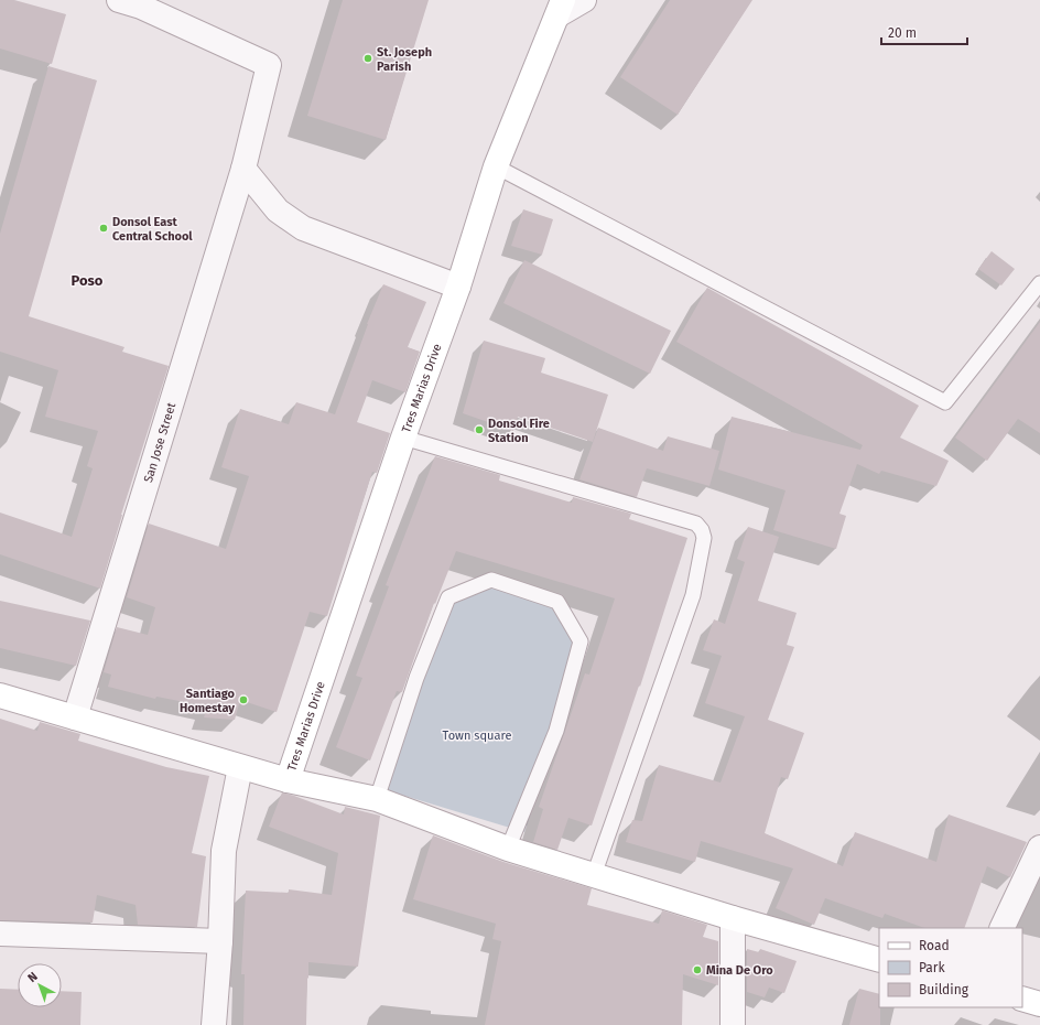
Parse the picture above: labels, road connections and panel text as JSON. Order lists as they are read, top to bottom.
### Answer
{
  "streets": {
    "main road": ["Tres Marias Drive"],
    "street": ["San Jose Street"]
  },
  "districts": ["Poso"],
  "parks": ["Town square"],
  "places": [
    "St. Joseph Parish",
    "Donsol East Central School",
    "Donsol Fire Station",
    "Santiago Homestay",
    "Mina De Oro"
  ],
  "legend": ["Road", "Park", "Building"],
  "scale_bar": "20 m",
  "north": "top left"
}
